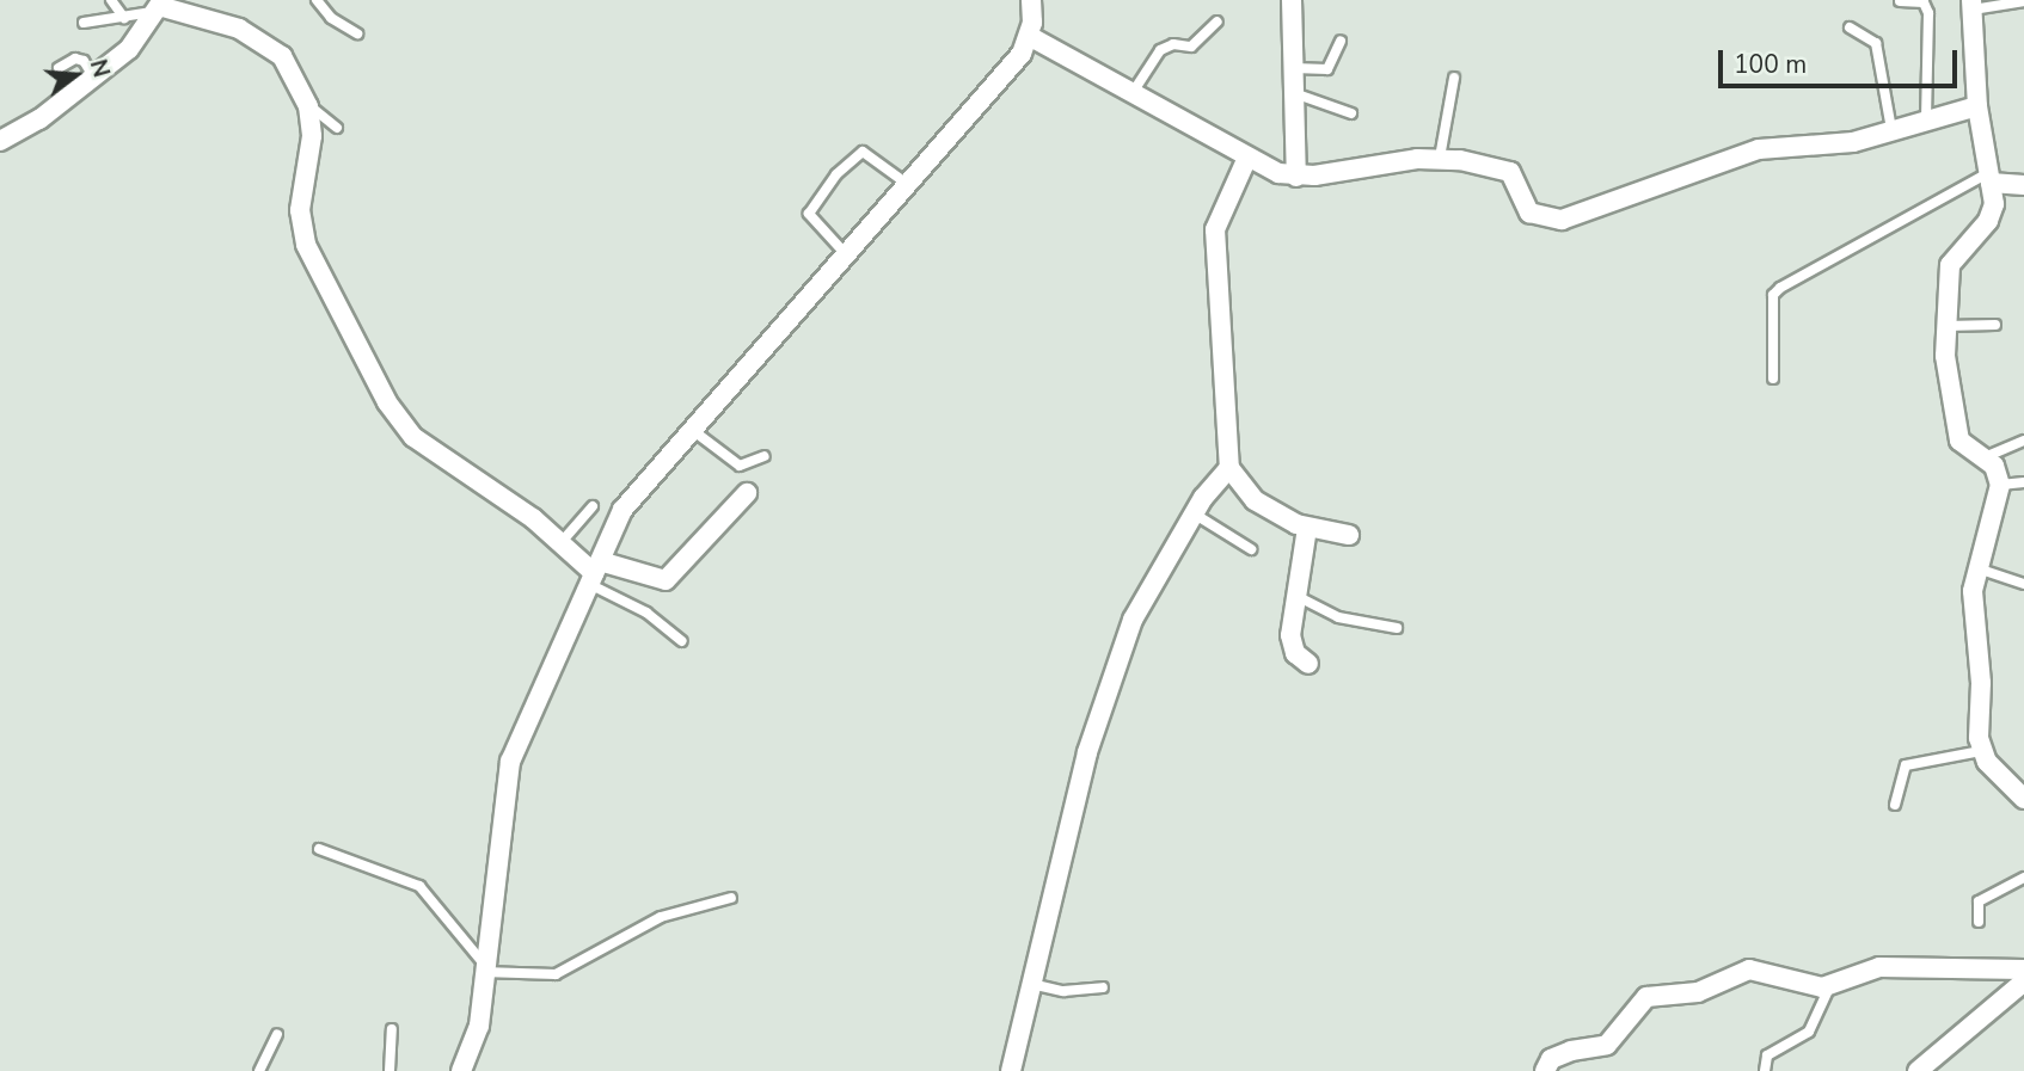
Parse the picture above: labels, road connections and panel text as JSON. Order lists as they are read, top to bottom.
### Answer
{
  "scale_bar": "100 m",
  "north": "right"
}
